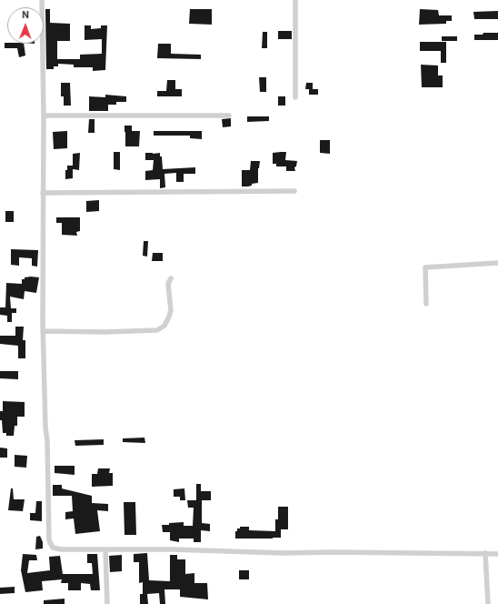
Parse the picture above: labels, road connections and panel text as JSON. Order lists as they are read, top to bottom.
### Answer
{
  "north": "top"
}
